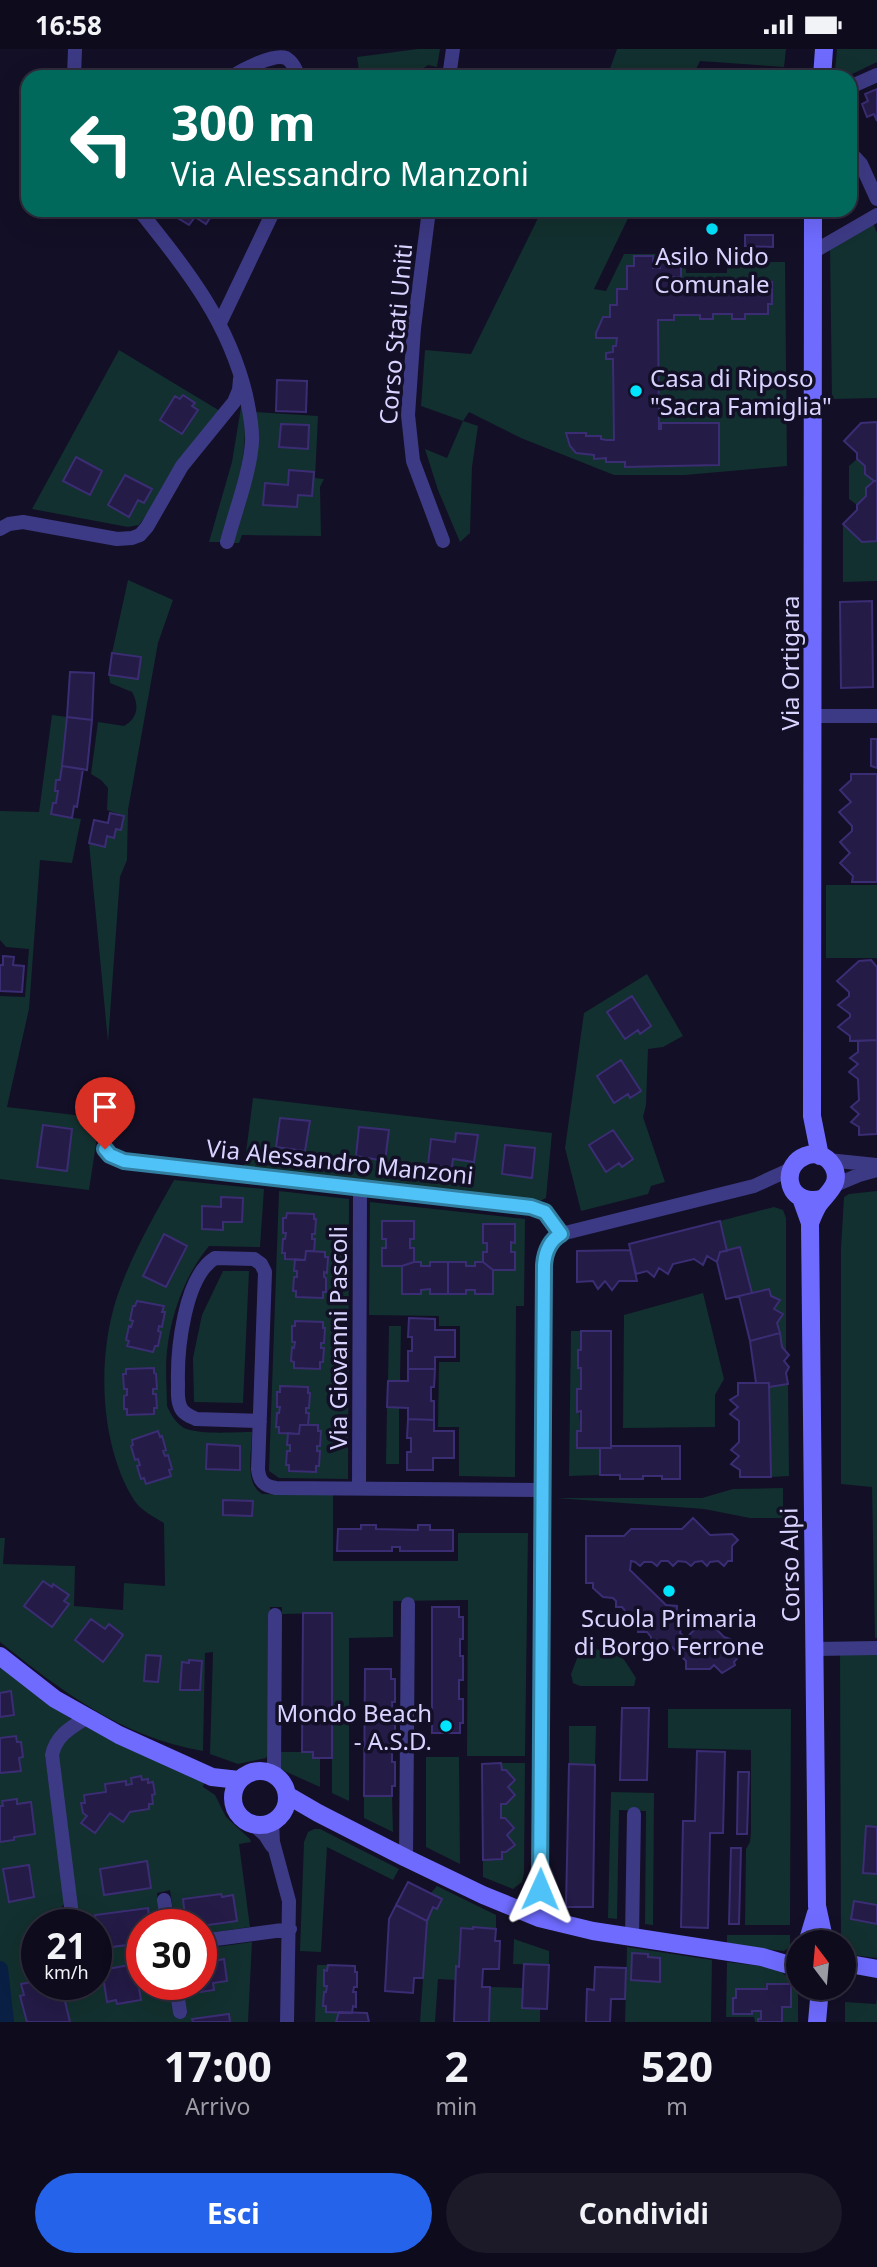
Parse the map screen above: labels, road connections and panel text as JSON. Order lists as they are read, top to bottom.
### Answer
{
  "streets": {
    "street": [
      "Corso Stati Uniti",
      "Via Ortigara",
      "Via Alessandro Manzoni",
      "Via Giovanni Pascoli",
      "Corso Alpi"
    ]
  },
  "crossings": [
    ["Via Ortigara", "Corso Alpi"],
    ["Via Alessandro Manzoni", "Via Giovanni Pascoli"]
  ],
  "places": [
    "Asilo Nido Comunale",
    "Casa di Riposo \"Sacra Famiglia\"",
    "Scuola Primaria di Borgo Ferrone",
    "Mondo Beach - A.S.D."
  ],
  "north": "top",
  "page": {
    "status": "16:58",
    "turn": ["300 m", "Via Alessandro Manzoni"],
    "speed": "21 km/h",
    "limit": "30",
    "eta": [
      "17:00",
      "Arrivo",
      "2",
      "min",
      "520",
      "m"
    ],
    "buttons": ["Esci", "Condividi"]
  }
}
